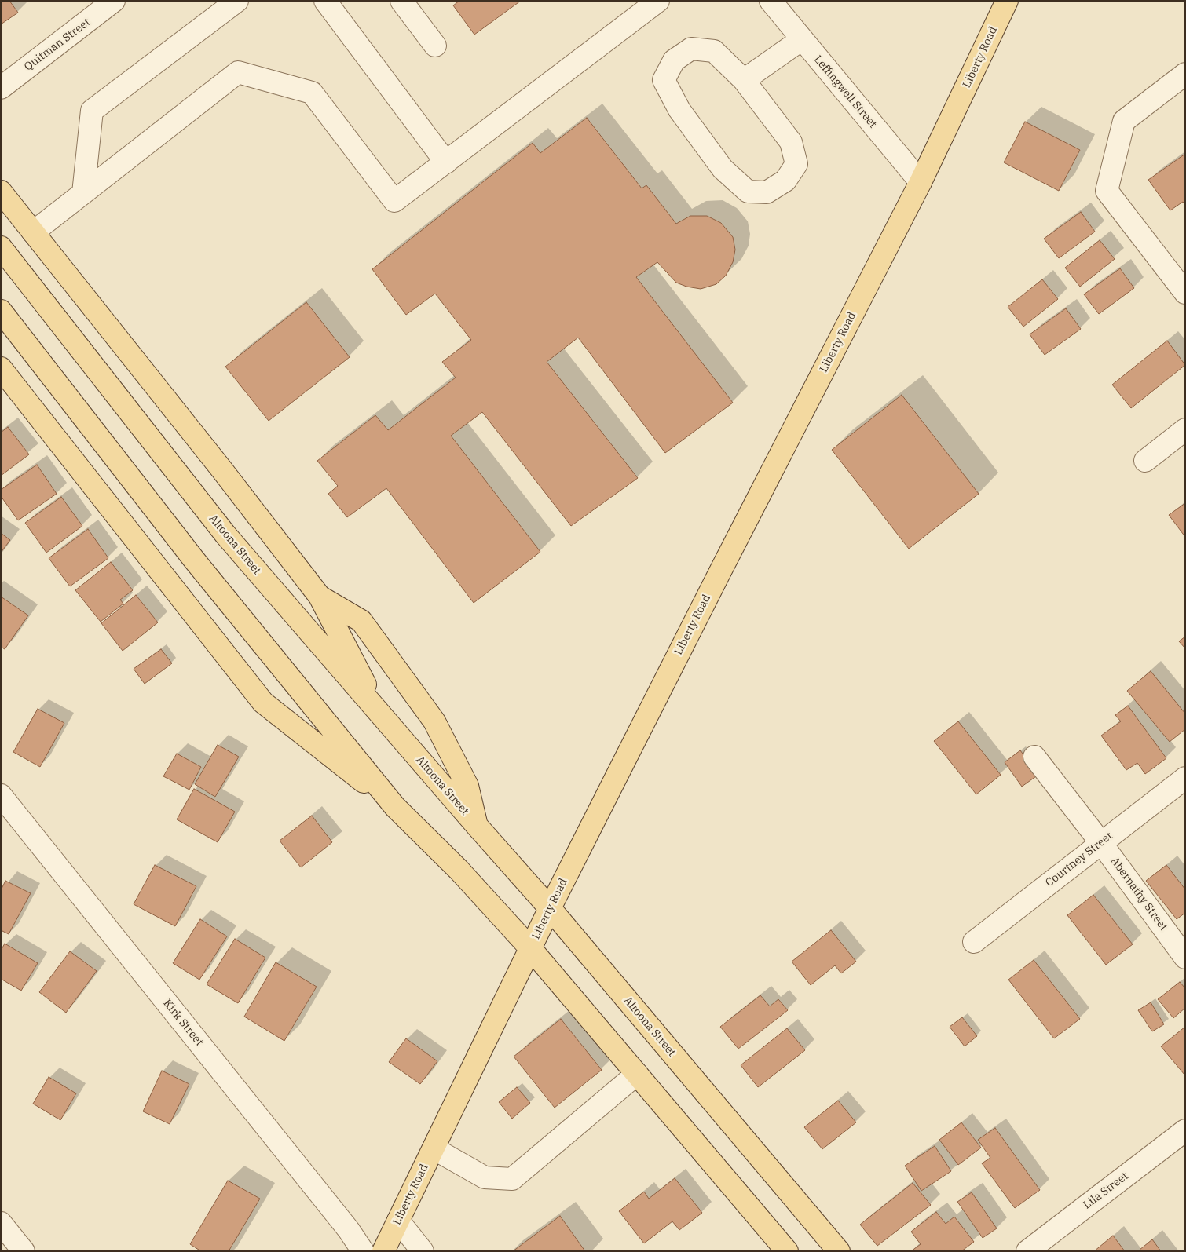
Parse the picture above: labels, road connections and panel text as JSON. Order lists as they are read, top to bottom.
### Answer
{
  "streets": {
    "main road": ["Liberty Road", "Altoona Street"],
    "street": [
      "Quitman Street",
      "Leffingwell Street",
      "Courtney Street",
      "Abernathy Street",
      "Kirk Street",
      "Lila Street"
    ]
  },
  "crossings": [
    ["Liberty Road", "Leffingwell Street"],
    ["Liberty Road", "Altoona Street"],
    ["Courtney Street", "Abernathy Street"]
  ]
}
